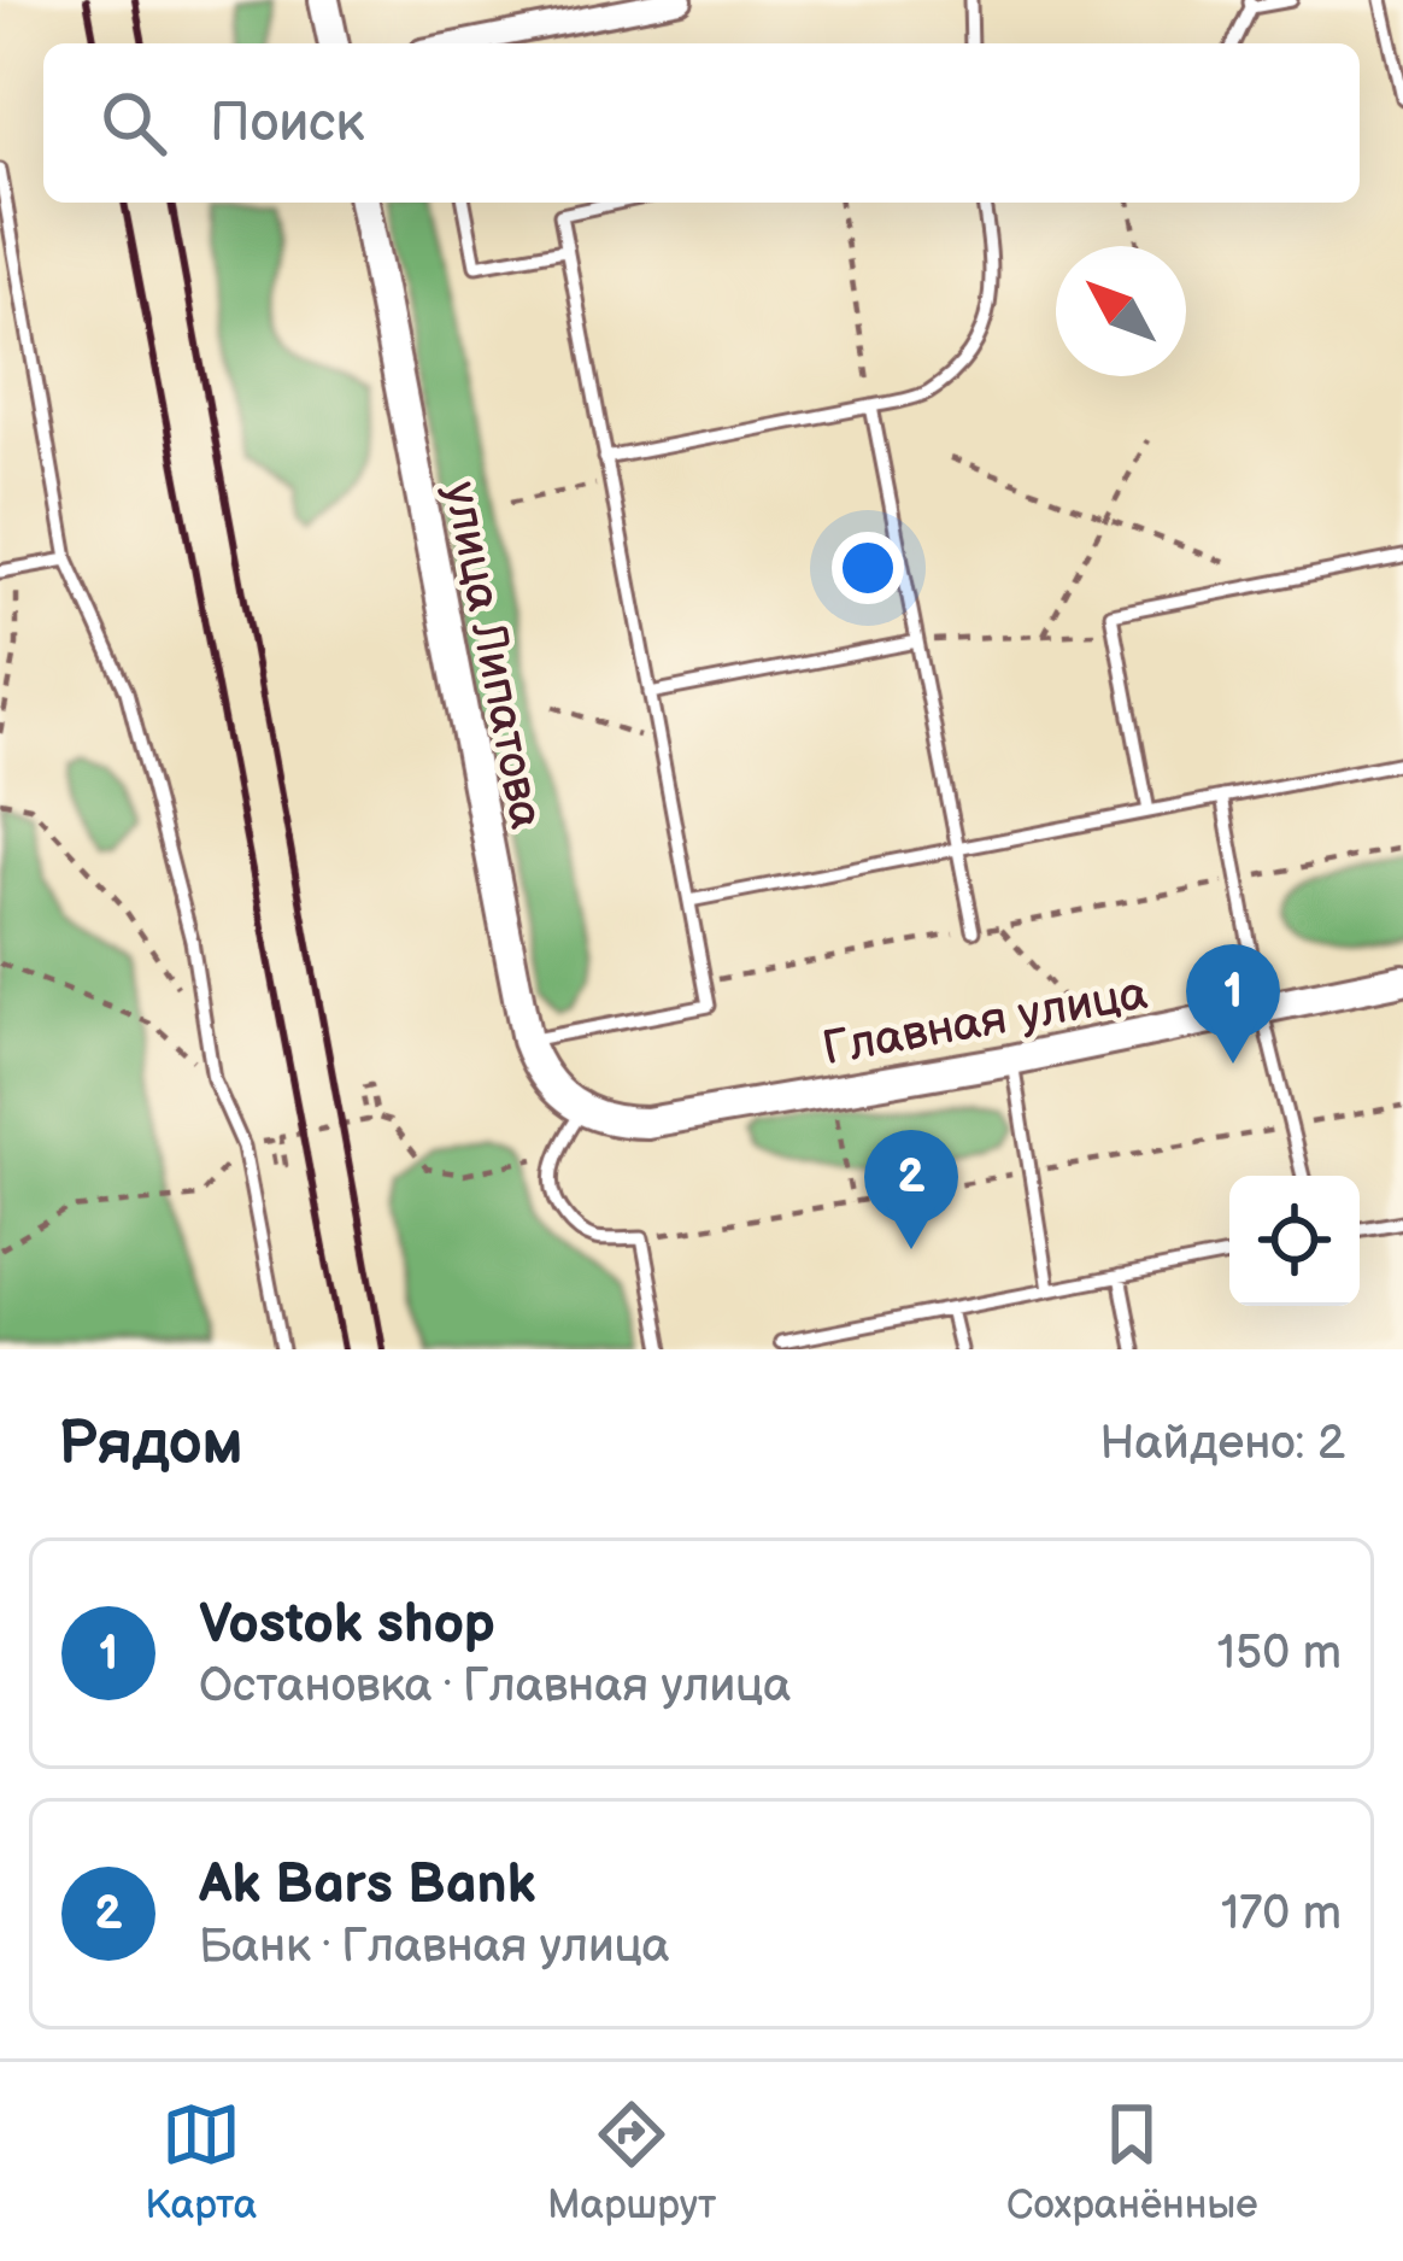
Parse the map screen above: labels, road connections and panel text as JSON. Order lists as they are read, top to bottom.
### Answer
{
  "streets": {
    "street": ["улица Липатова", "Главная улица"]
  },
  "crossings": [
    ["улица Липатова", "Главная улица"]
  ],
  "north": "top left",
  "page": {
    "search": "Поиск",
    "pins": ["1", "2"],
    "heading": ["Рядом", "Найдено: 2"],
    "list": [
      {
        "mark": "1",
        "name": "Vostok shop",
        "note": "Остановка · Главная улица",
        "value": "150 m"
      },
      {
        "mark": "2",
        "name": "Ak Bars Bank",
        "note": "Банк · Главная улица",
        "value": "170 m"
      }
    ],
    "nav": ["Карта", "Маршрут", "Сохранённые"]
  }
}
